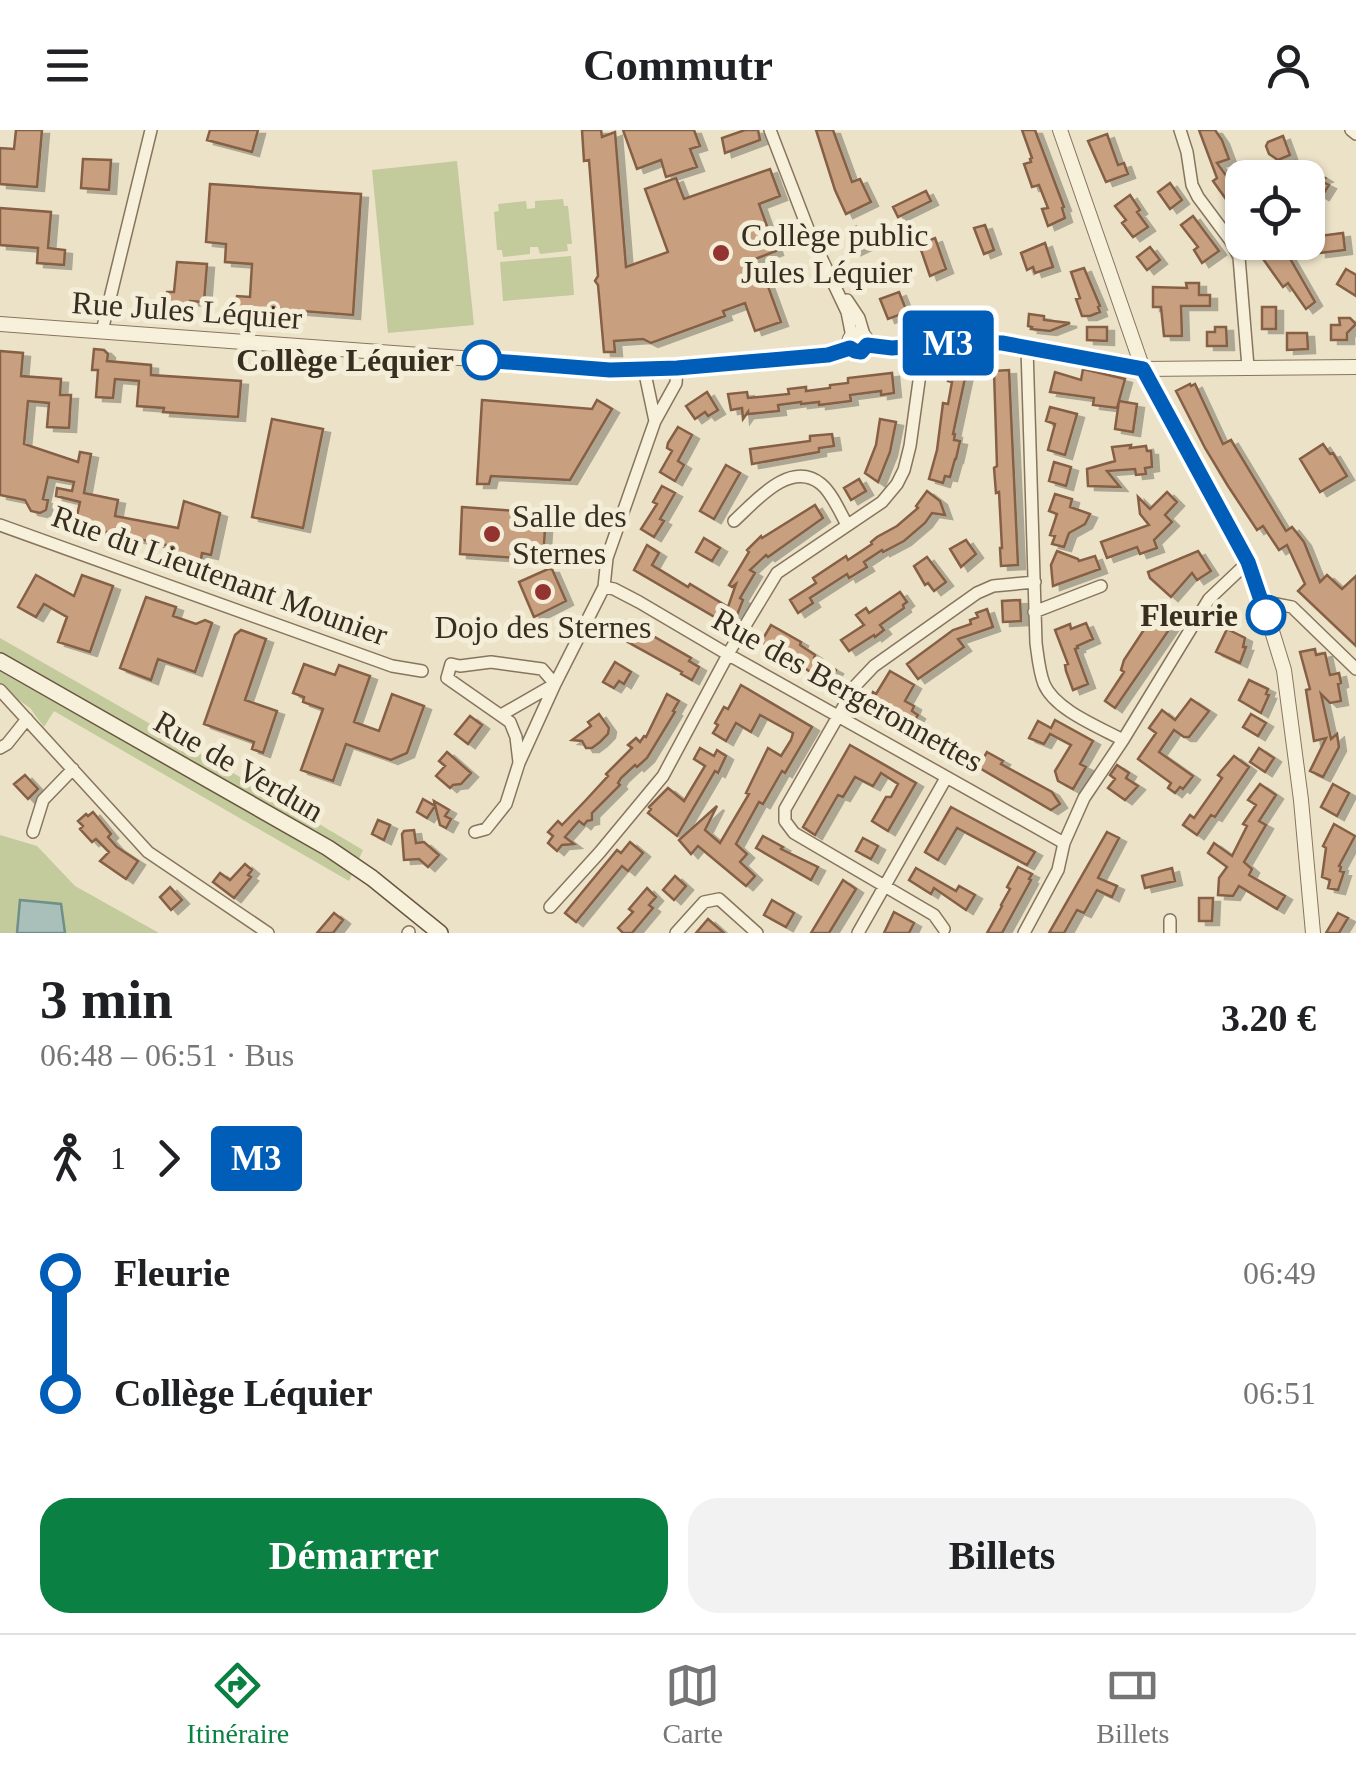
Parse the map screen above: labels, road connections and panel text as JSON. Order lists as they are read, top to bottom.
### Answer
{
  "streets": {
    "main road": ["Rue de Verdun"],
    "street": ["Rue Jules Léquier", "Rue du Lieutenant Mounier", "Rue des Bergeronnettes"]
  },
  "places": [
    "Collège public Jules Léquier",
    "Collège Léquier",
    "Salle des Sternes",
    "Dojo des Sternes",
    "Fleurie"
  ],
  "lines": ["bus line M3"],
  "page": {
    "header": "Commutr",
    "on_map": "M3",
    "heading": ["3 min", "06:48 – 06:51 · Bus", "3.20 €"],
    "legs": ["1", "M3"],
    "list": [
      {
        "name": "Fleurie",
        "value": "06:49"
      },
      {
        "name": "Collège Léquier",
        "value": "06:51"
      }
    ],
    "buttons": ["Démarrer", "Billets"],
    "tabs": ["Itinéraire", "Carte", "Billets"]
  }
}
